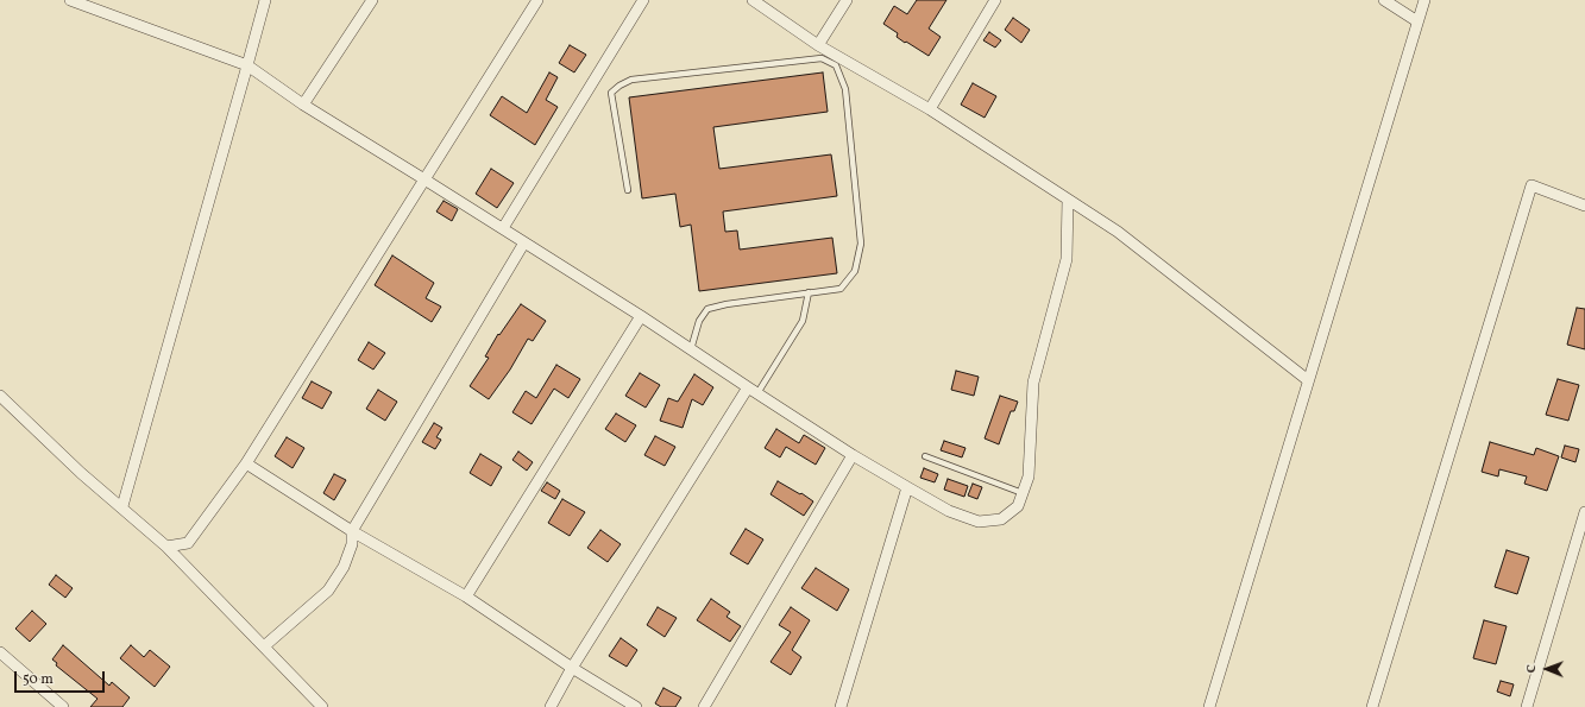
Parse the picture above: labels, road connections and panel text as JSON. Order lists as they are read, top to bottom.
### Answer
{
  "scale_bar": "50 m",
  "north": "left"
}
